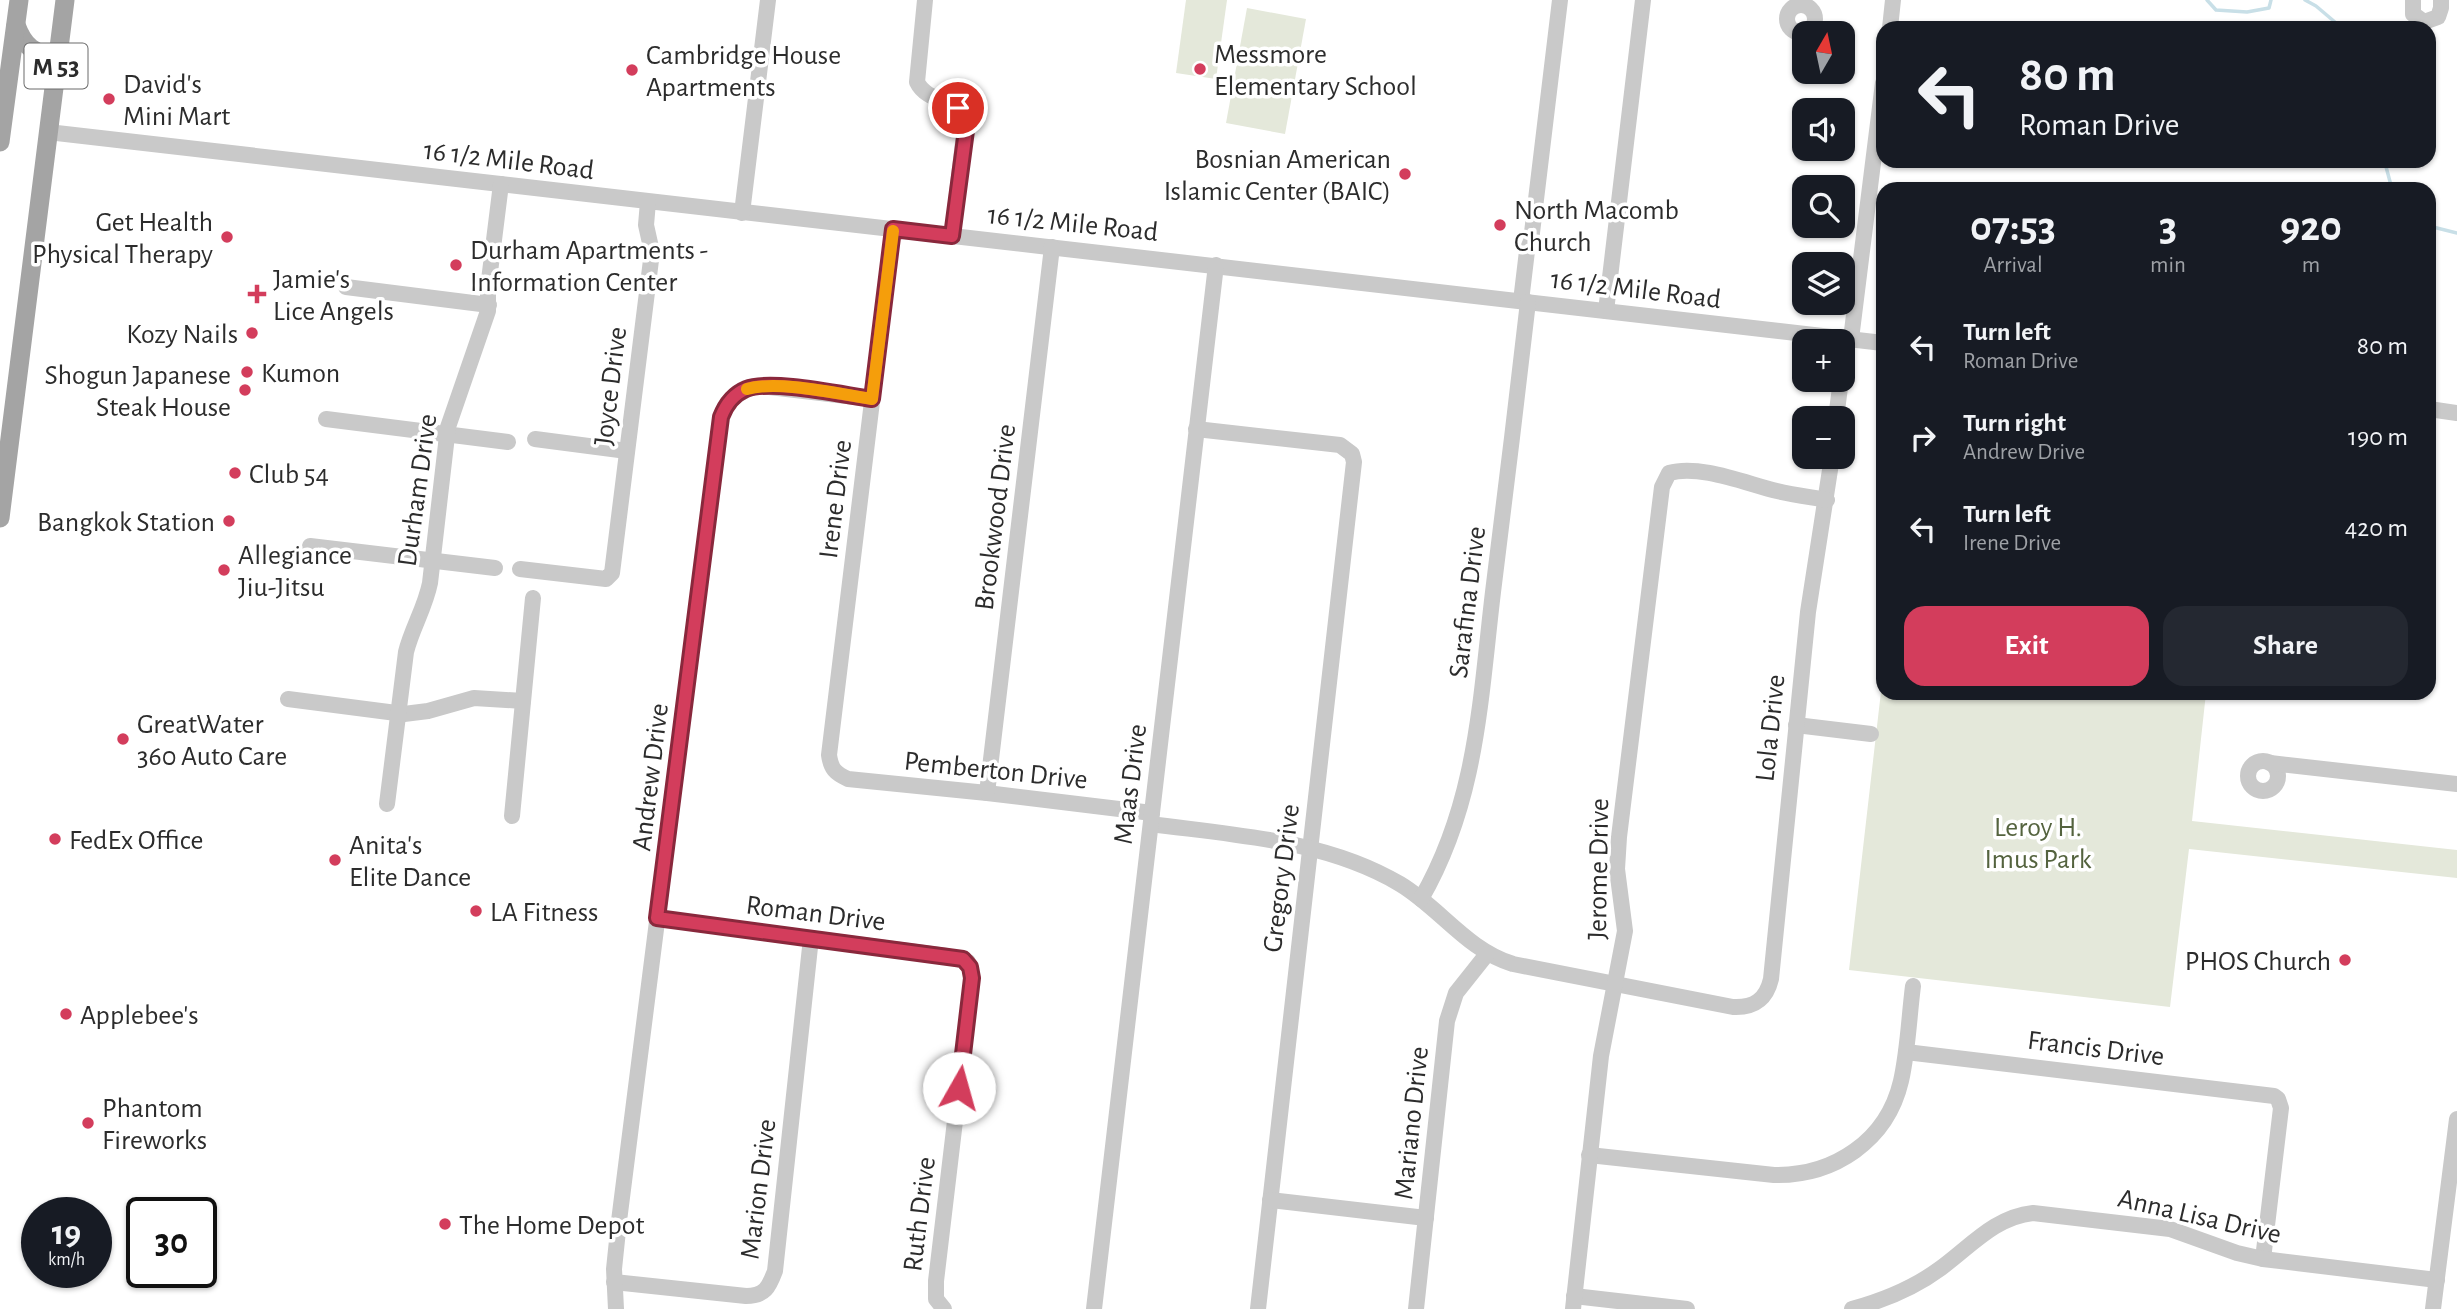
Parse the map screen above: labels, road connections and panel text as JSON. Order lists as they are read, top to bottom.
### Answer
{
  "streets": {
    "main road": ["M 53"],
    "street": [
      "16 1/2 Mile Road",
      "Joyce Drive",
      "Durham Drive",
      "Irene Drive",
      "Brookwood Drive",
      "Sarafina Drive",
      "Lola Drive",
      "Pemberton Drive",
      "Andrew Drive",
      "Maas Drive",
      "Jerome Drive",
      "Gregory Drive",
      "Roman Drive",
      "Francis Drive",
      "Mariano Drive",
      "Marion Drive",
      "Ruth Drive",
      "Anna Lisa Drive"
    ]
  },
  "crossings": [
    ["M 53", "16 1/2 Mile Road"],
    ["16 1/2 Mile Road", "Joyce Drive"],
    ["16 1/2 Mile Road", "Durham Drive"],
    ["16 1/2 Mile Road", "Irene Drive"],
    ["16 1/2 Mile Road", "Brookwood Drive"],
    ["16 1/2 Mile Road", "Sarafina Drive"],
    ["16 1/2 Mile Road", "Maas Drive"],
    ["Irene Drive", "Pemberton Drive"],
    ["Irene Drive", "Andrew Drive"],
    ["Brookwood Drive", "Pemberton Drive"],
    ["Sarafina Drive", "Pemberton Drive"],
    ["Lola Drive", "Pemberton Drive"],
    ["Lola Drive", "Jerome Drive"],
    ["Pemberton Drive", "Maas Drive"],
    ["Pemberton Drive", "Jerome Drive"],
    ["Pemberton Drive", "Gregory Drive"],
    ["Pemberton Drive", "Mariano Drive"],
    ["Andrew Drive", "Roman Drive"],
    ["Andrew Drive", "Marion Drive"],
    ["Maas Drive", "Gregory Drive"],
    ["Roman Drive", "Marion Drive"],
    ["Roman Drive", "Ruth Drive"],
    ["Francis Drive", "Anna Lisa Drive"]
  ],
  "parks": ["Leroy H. Imus Park"],
  "places": {
    "other": [
      "Messmore Elementary School",
      "Cambridge House Apartments",
      "David's Mini Mart",
      "Bosnian American Islamic Center (BAIC)",
      "North Macomb Church",
      "Get Health Physical Therapy",
      "Durham Apartments - Information Center",
      "Kozy Nails",
      "Kumon",
      "Shogun Japanese Steak House",
      "Club 54",
      "Bangkok Station",
      "Allegiance Jiu-Jitsu",
      "GreatWater 360 Auto Care",
      "FedEx Office",
      "Anita's Elite Dance",
      "LA Fitness",
      "PHOS Church",
      "Applebee's",
      "Phantom Fireworks",
      "The Home Depot"
    ],
    "health": ["Jamie's Lice Angels"]
  },
  "north": "top",
  "page": {
    "map_buttons": ["+", "−"],
    "turn": ["80 m", "Roman Drive"],
    "eta": [
      "07:53",
      "Arrival",
      "3",
      "min",
      "920",
      "m"
    ],
    "list": [
      {
        "name": "Turn left",
        "note": "Roman Drive",
        "value": "80 m"
      },
      {
        "name": "Turn right",
        "note": "Andrew Drive",
        "value": "190 m"
      },
      {
        "name": "Turn left",
        "note": "Irene Drive",
        "value": "420 m"
      }
    ],
    "buttons": ["Exit", "Share"],
    "speed": "19 km/h",
    "limit": "30"
  }
}
